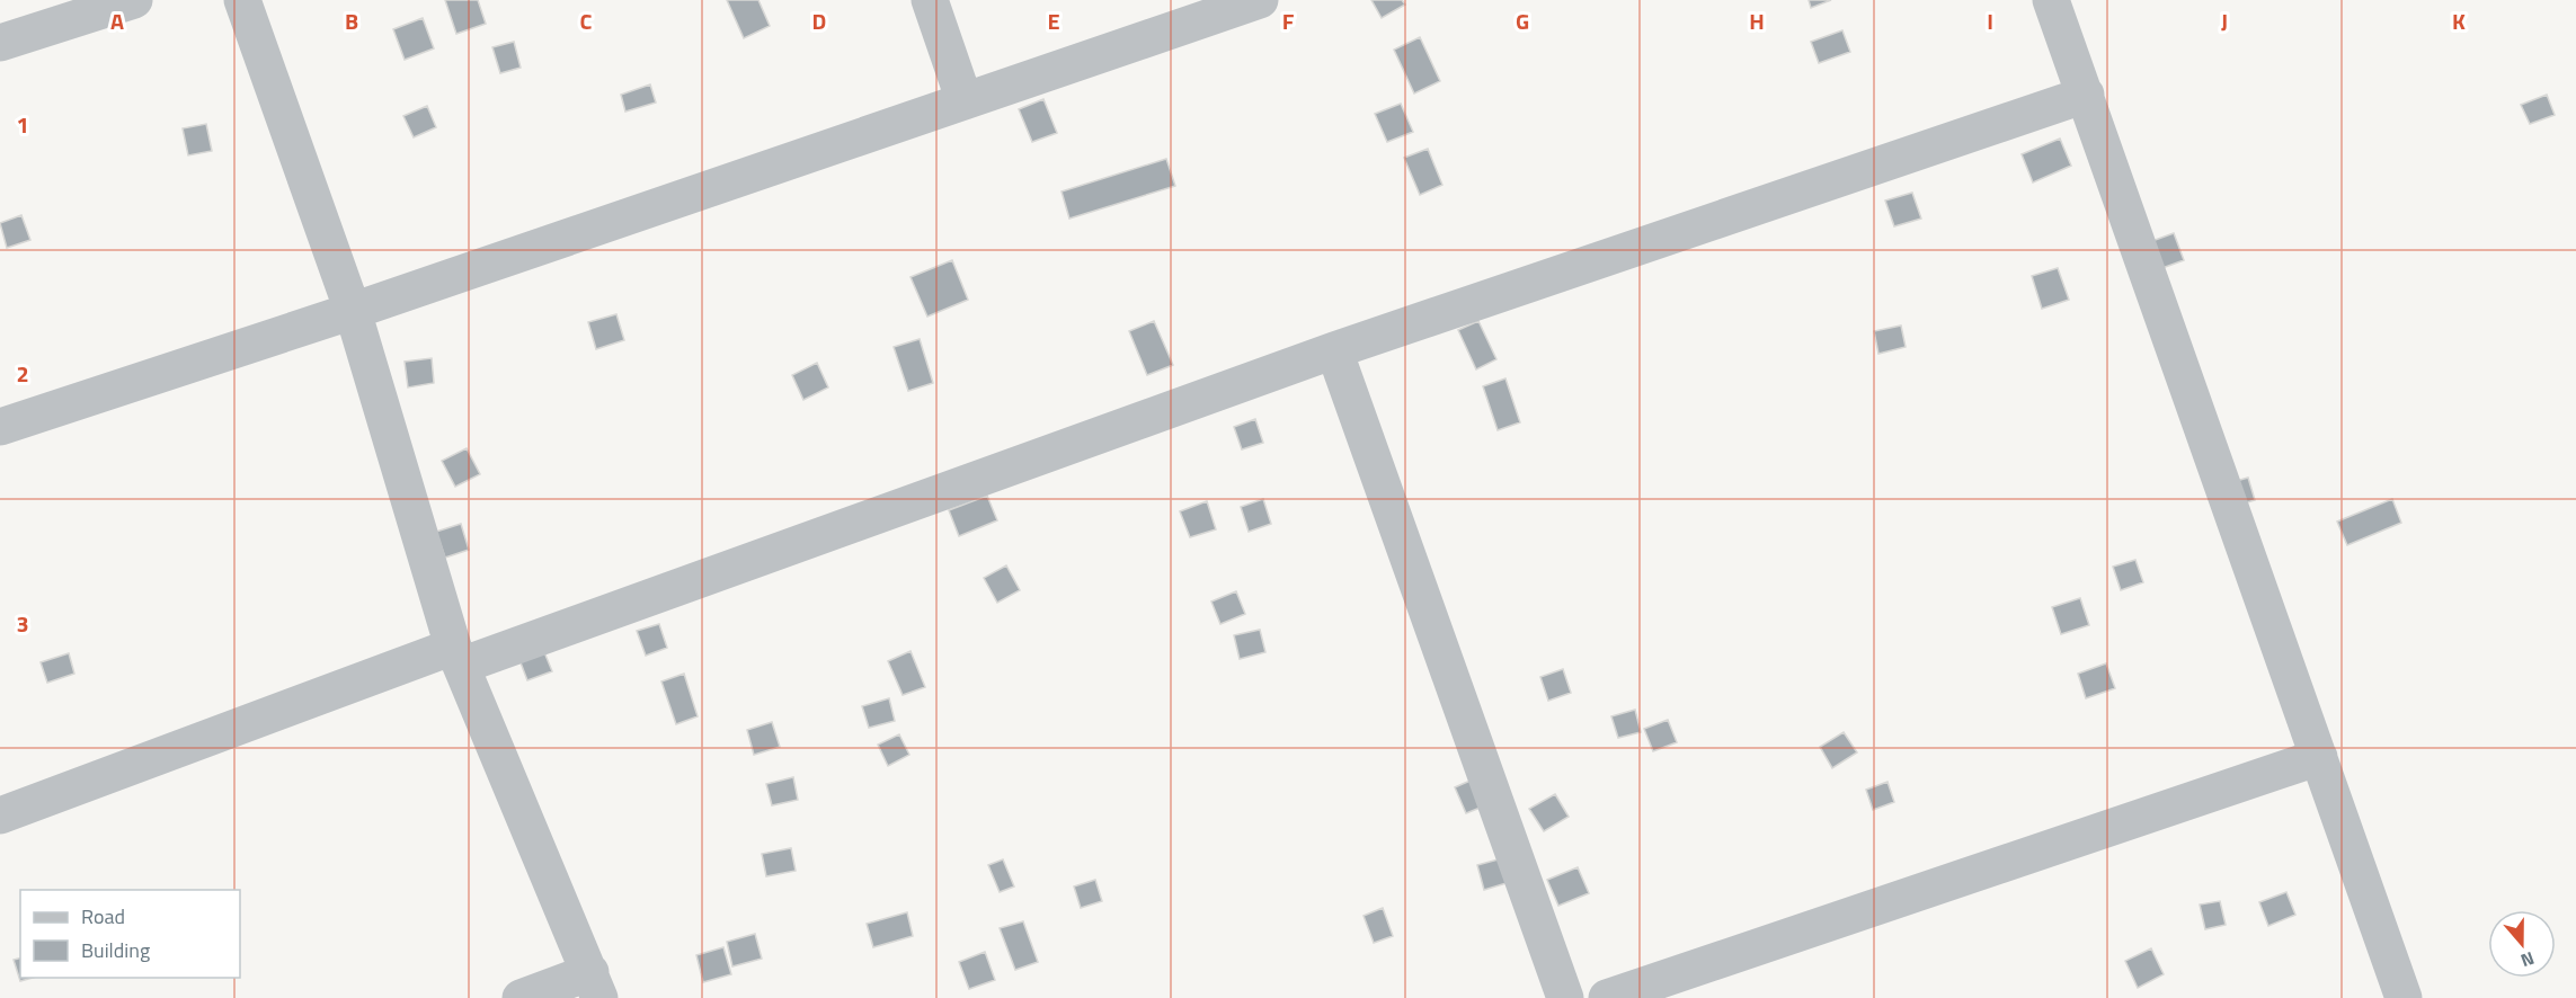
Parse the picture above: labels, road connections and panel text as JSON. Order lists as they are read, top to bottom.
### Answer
{
  "legend": ["Road", "Building"],
  "north": "bottom",
  "grid": {
    "columns": [
      "A",
      "B",
      "C",
      "D",
      "E",
      "F",
      "G",
      "H",
      "I",
      "J",
      "K"
    ],
    "rows": ["1", "2", "3"]
  }
}
